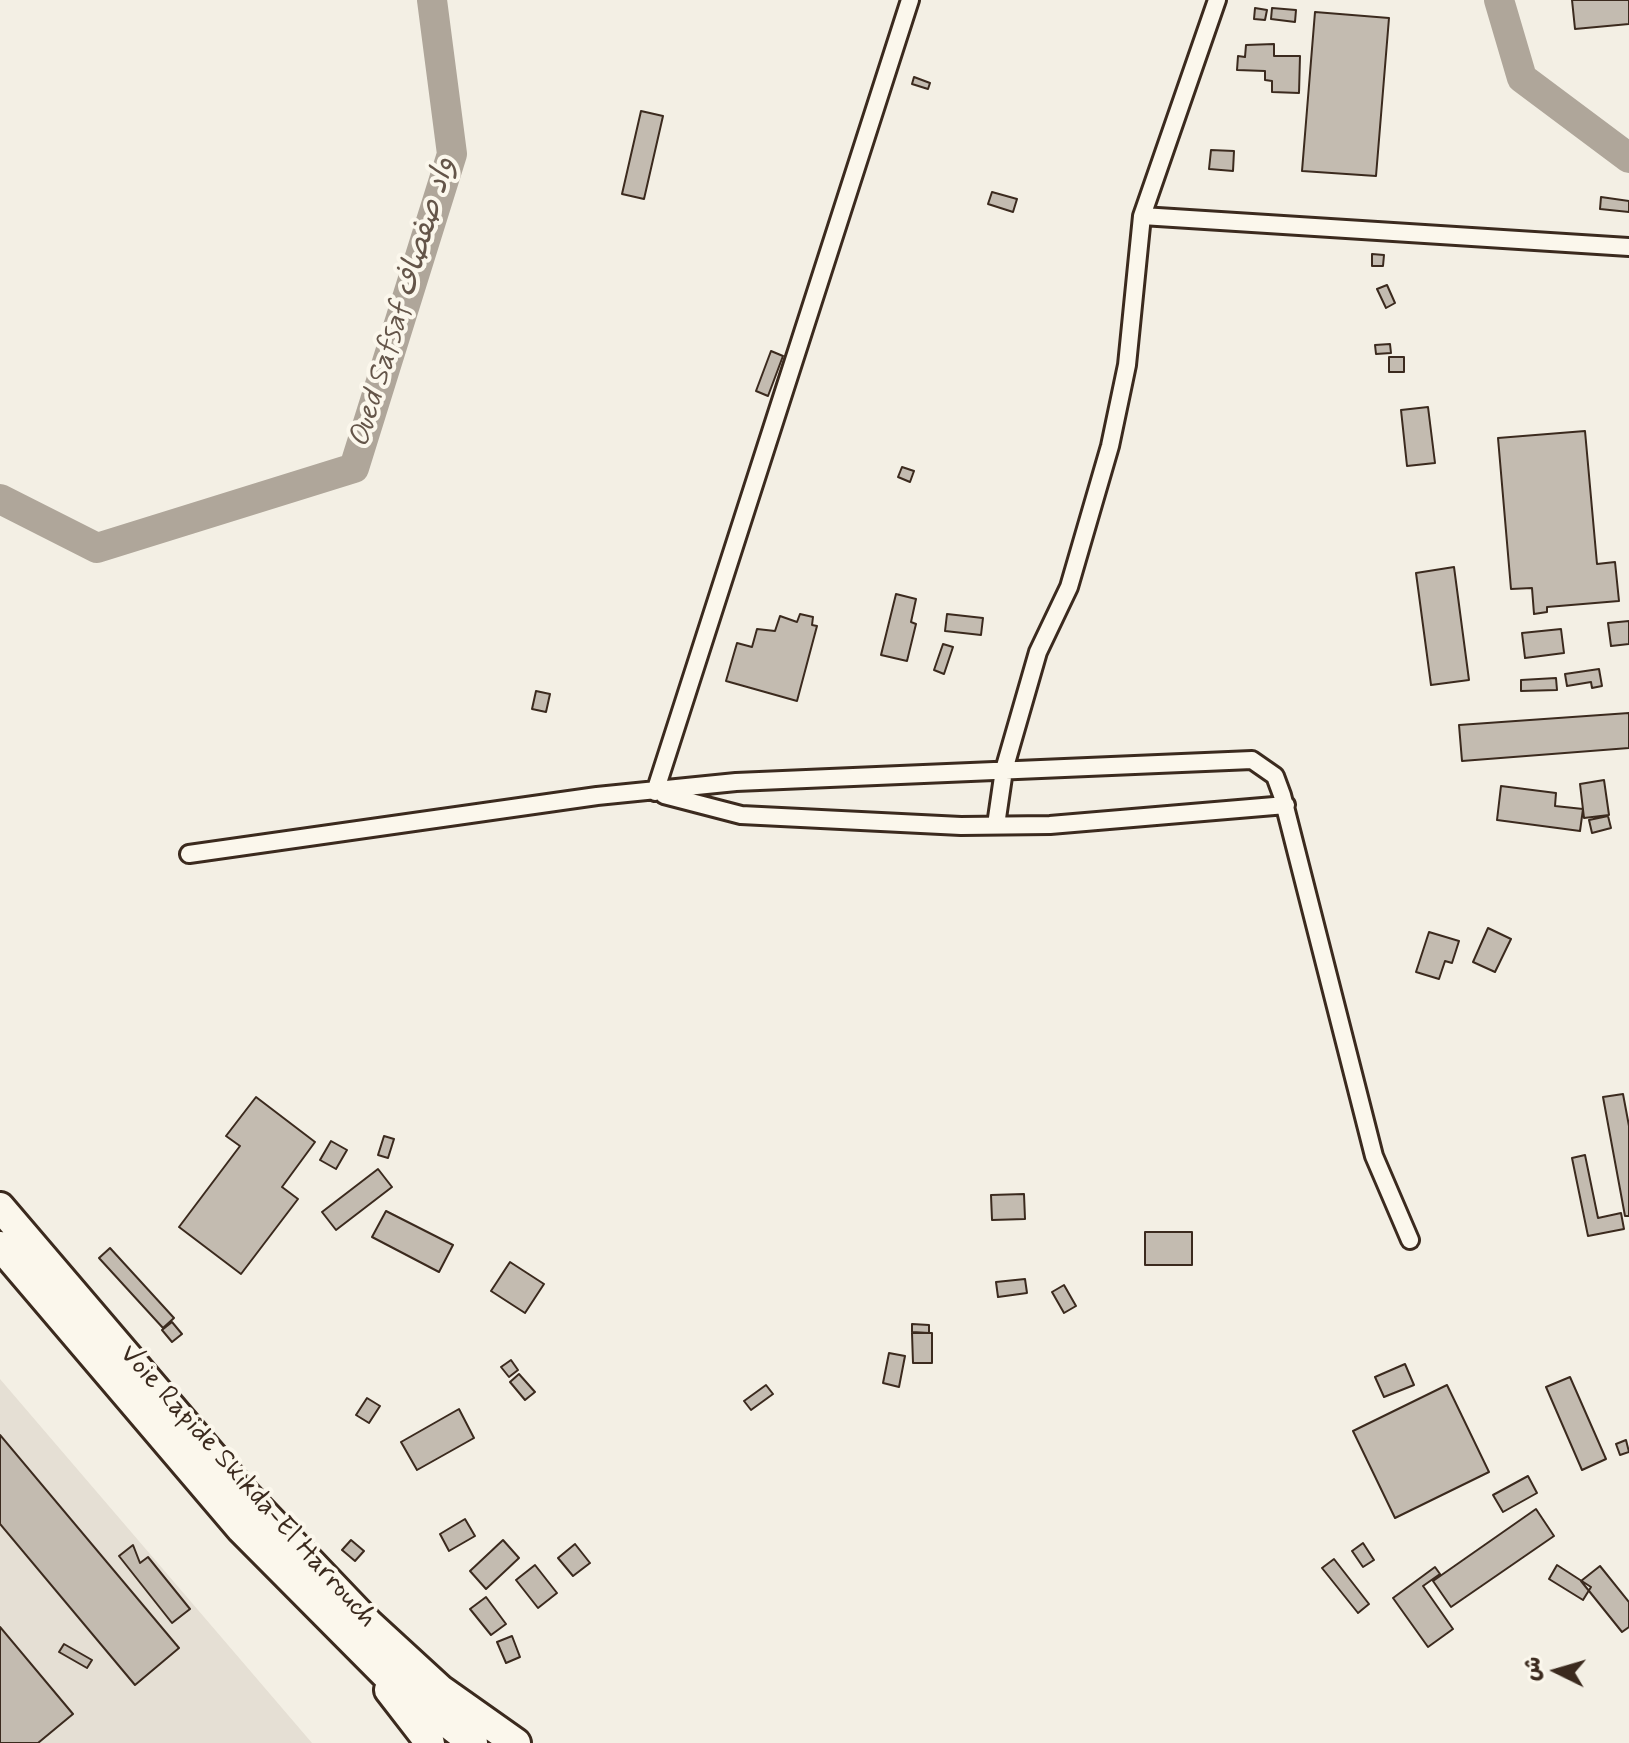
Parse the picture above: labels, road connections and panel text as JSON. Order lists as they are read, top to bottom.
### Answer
{
  "streets": {
    "highway": ["Voie Rapide Skikda-El Harrouch"]
  },
  "water": ["Oued Safsaf واد صفصاف"],
  "north": "left"
}
